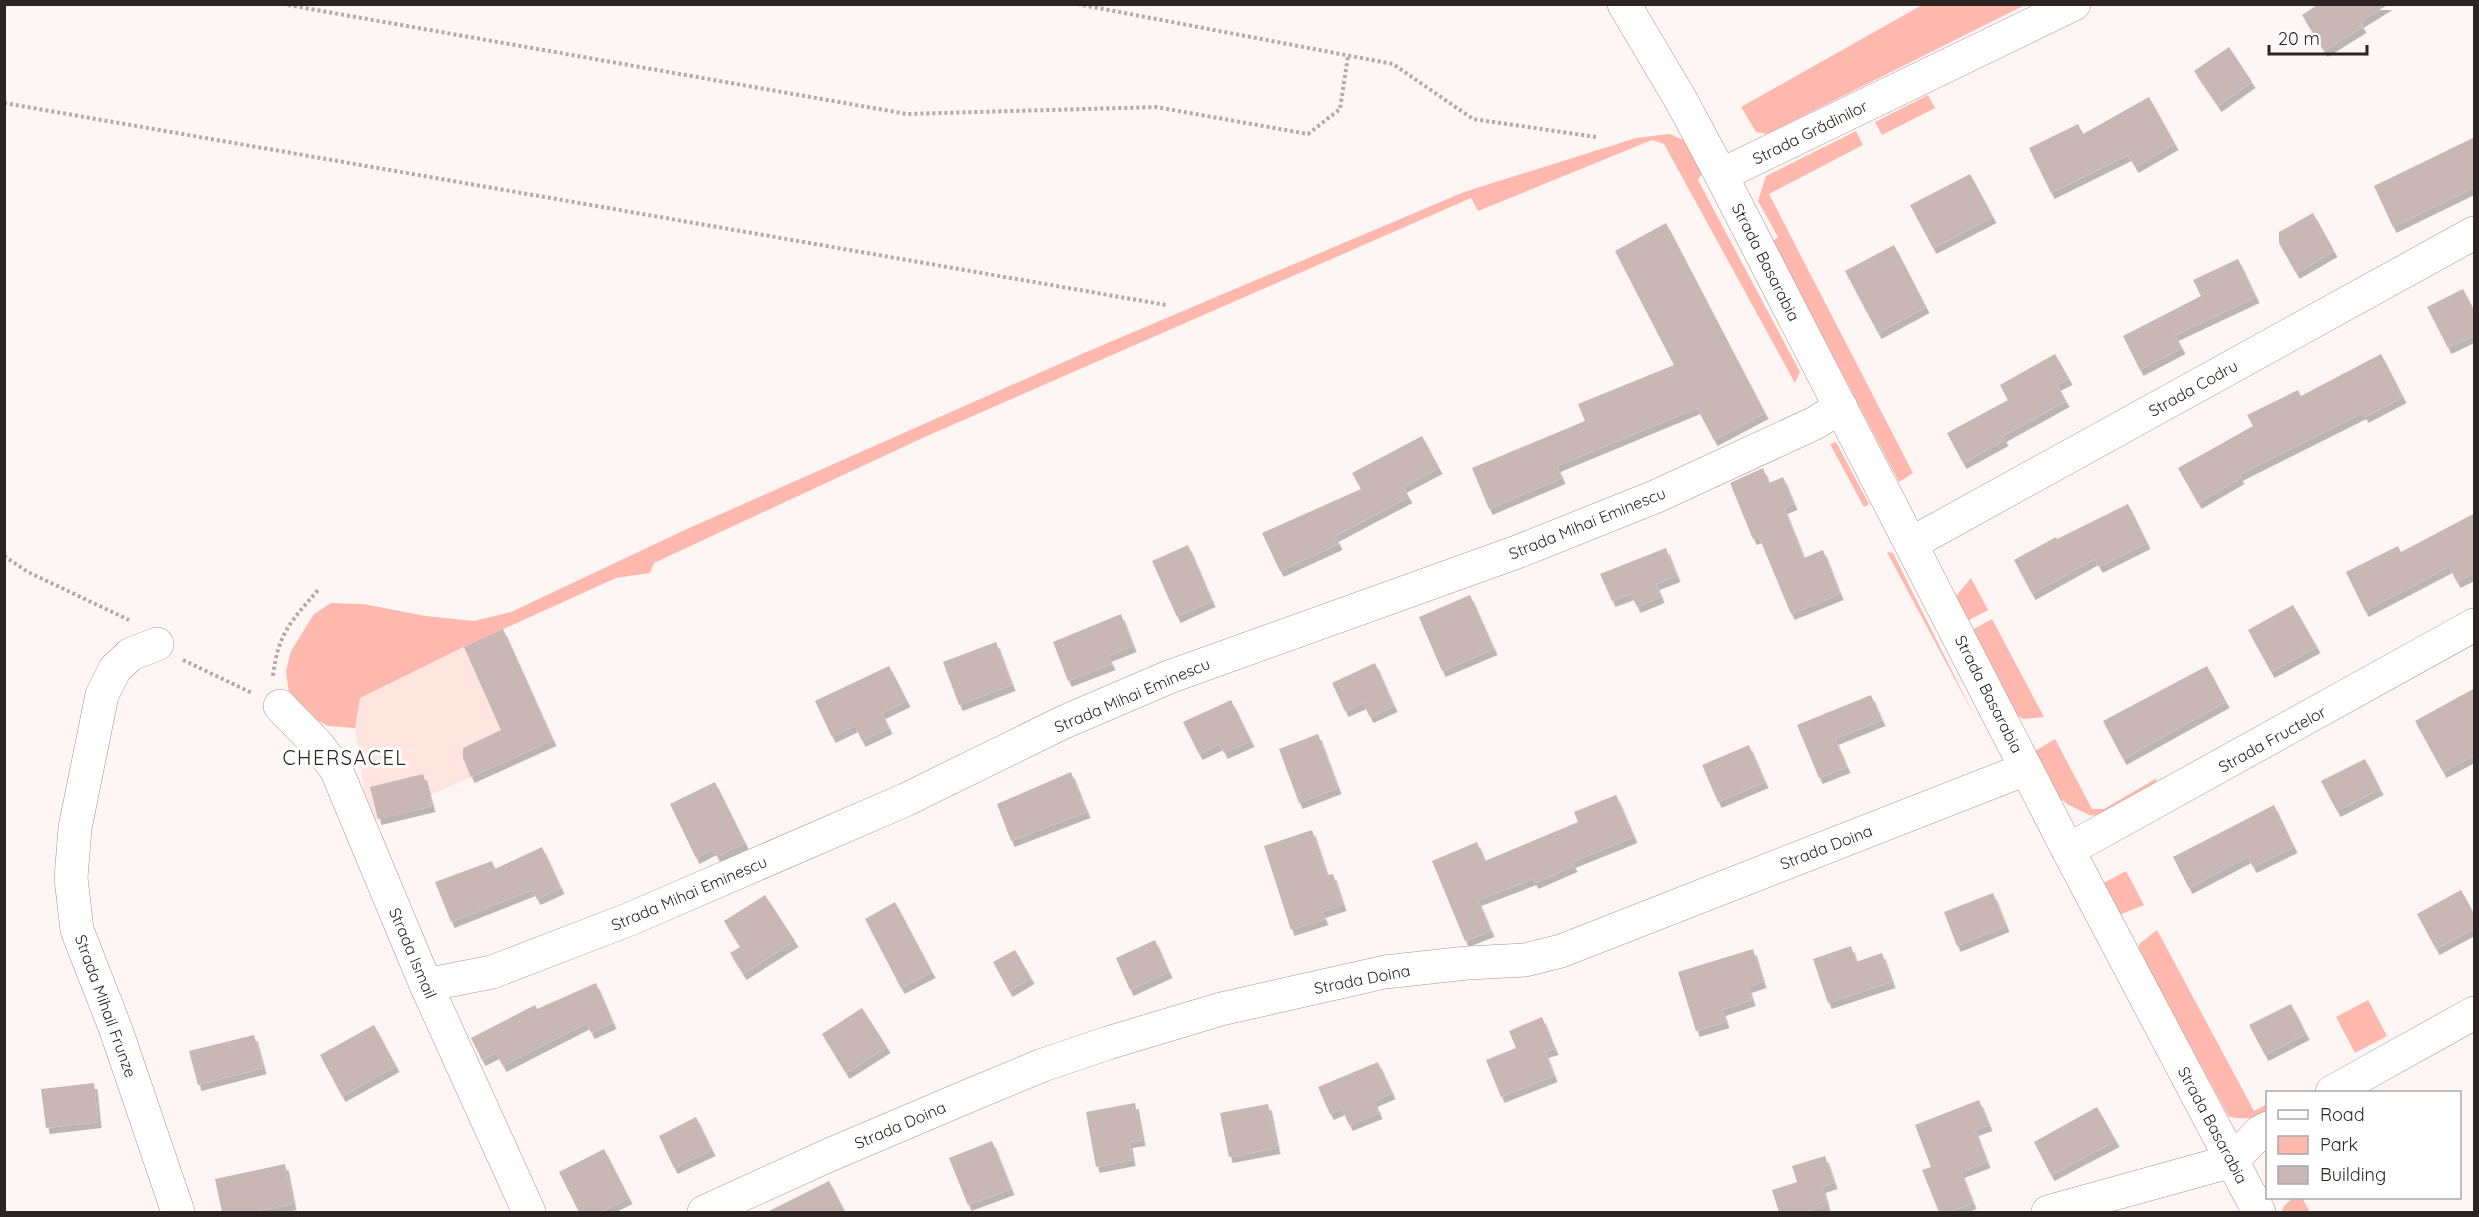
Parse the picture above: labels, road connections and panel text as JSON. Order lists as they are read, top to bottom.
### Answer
{
  "streets": {
    "street": [
      "Strada Grădinilor",
      "Strada Basarabia",
      "Strada Codru",
      "Strada Mihai Eminescu",
      "Strada Fructelor",
      "Strada Doina",
      "Strada Ismail",
      "Strada Mihail Frunze"
    ]
  },
  "crossings": [
    ["Strada Grădinilor", "Strada Basarabia"],
    ["Strada Basarabia", "Strada Codru"],
    ["Strada Basarabia", "Strada Mihai Eminescu"],
    ["Strada Basarabia", "Strada Fructelor"],
    ["Strada Basarabia", "Strada Doina"],
    ["Strada Mihai Eminescu", "Strada Ismail"]
  ],
  "districts": ["CHERSACEL"],
  "legend": ["Road", "Park", "Building"],
  "scale_bar": "20 m"
}
